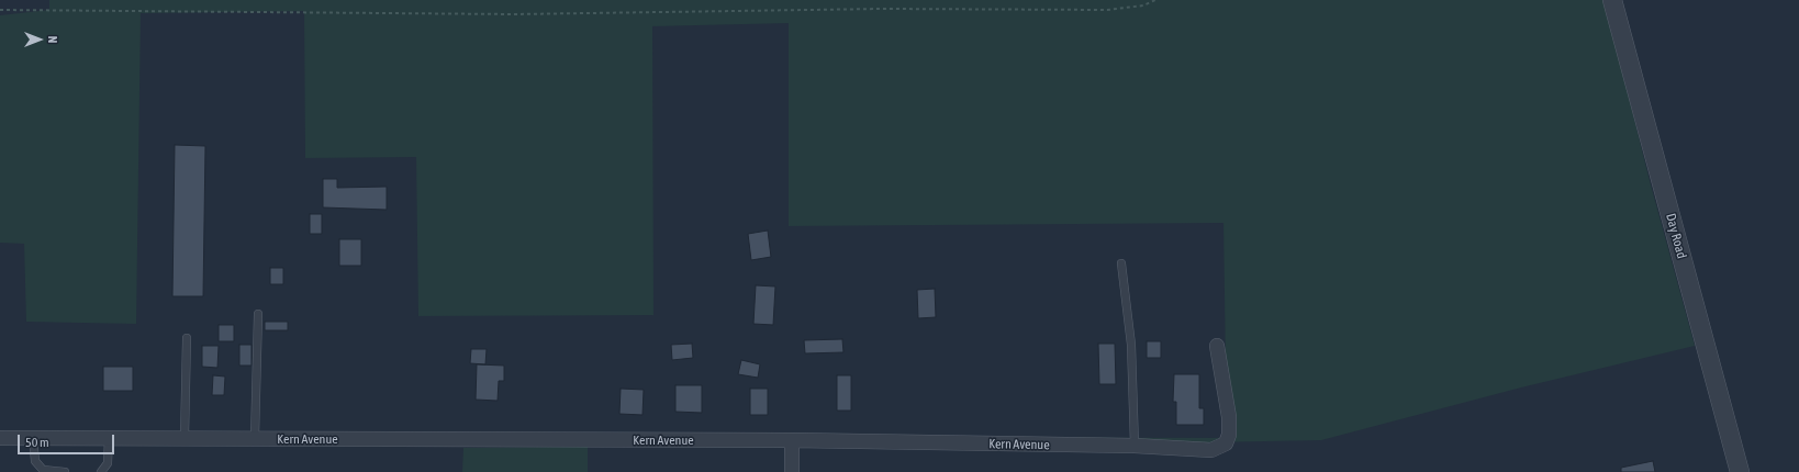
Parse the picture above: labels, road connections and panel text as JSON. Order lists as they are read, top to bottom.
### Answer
{
  "streets": {
    "street": ["Day Road", "Kern Avenue"]
  },
  "scale_bar": "50 m",
  "north": "right"
}
